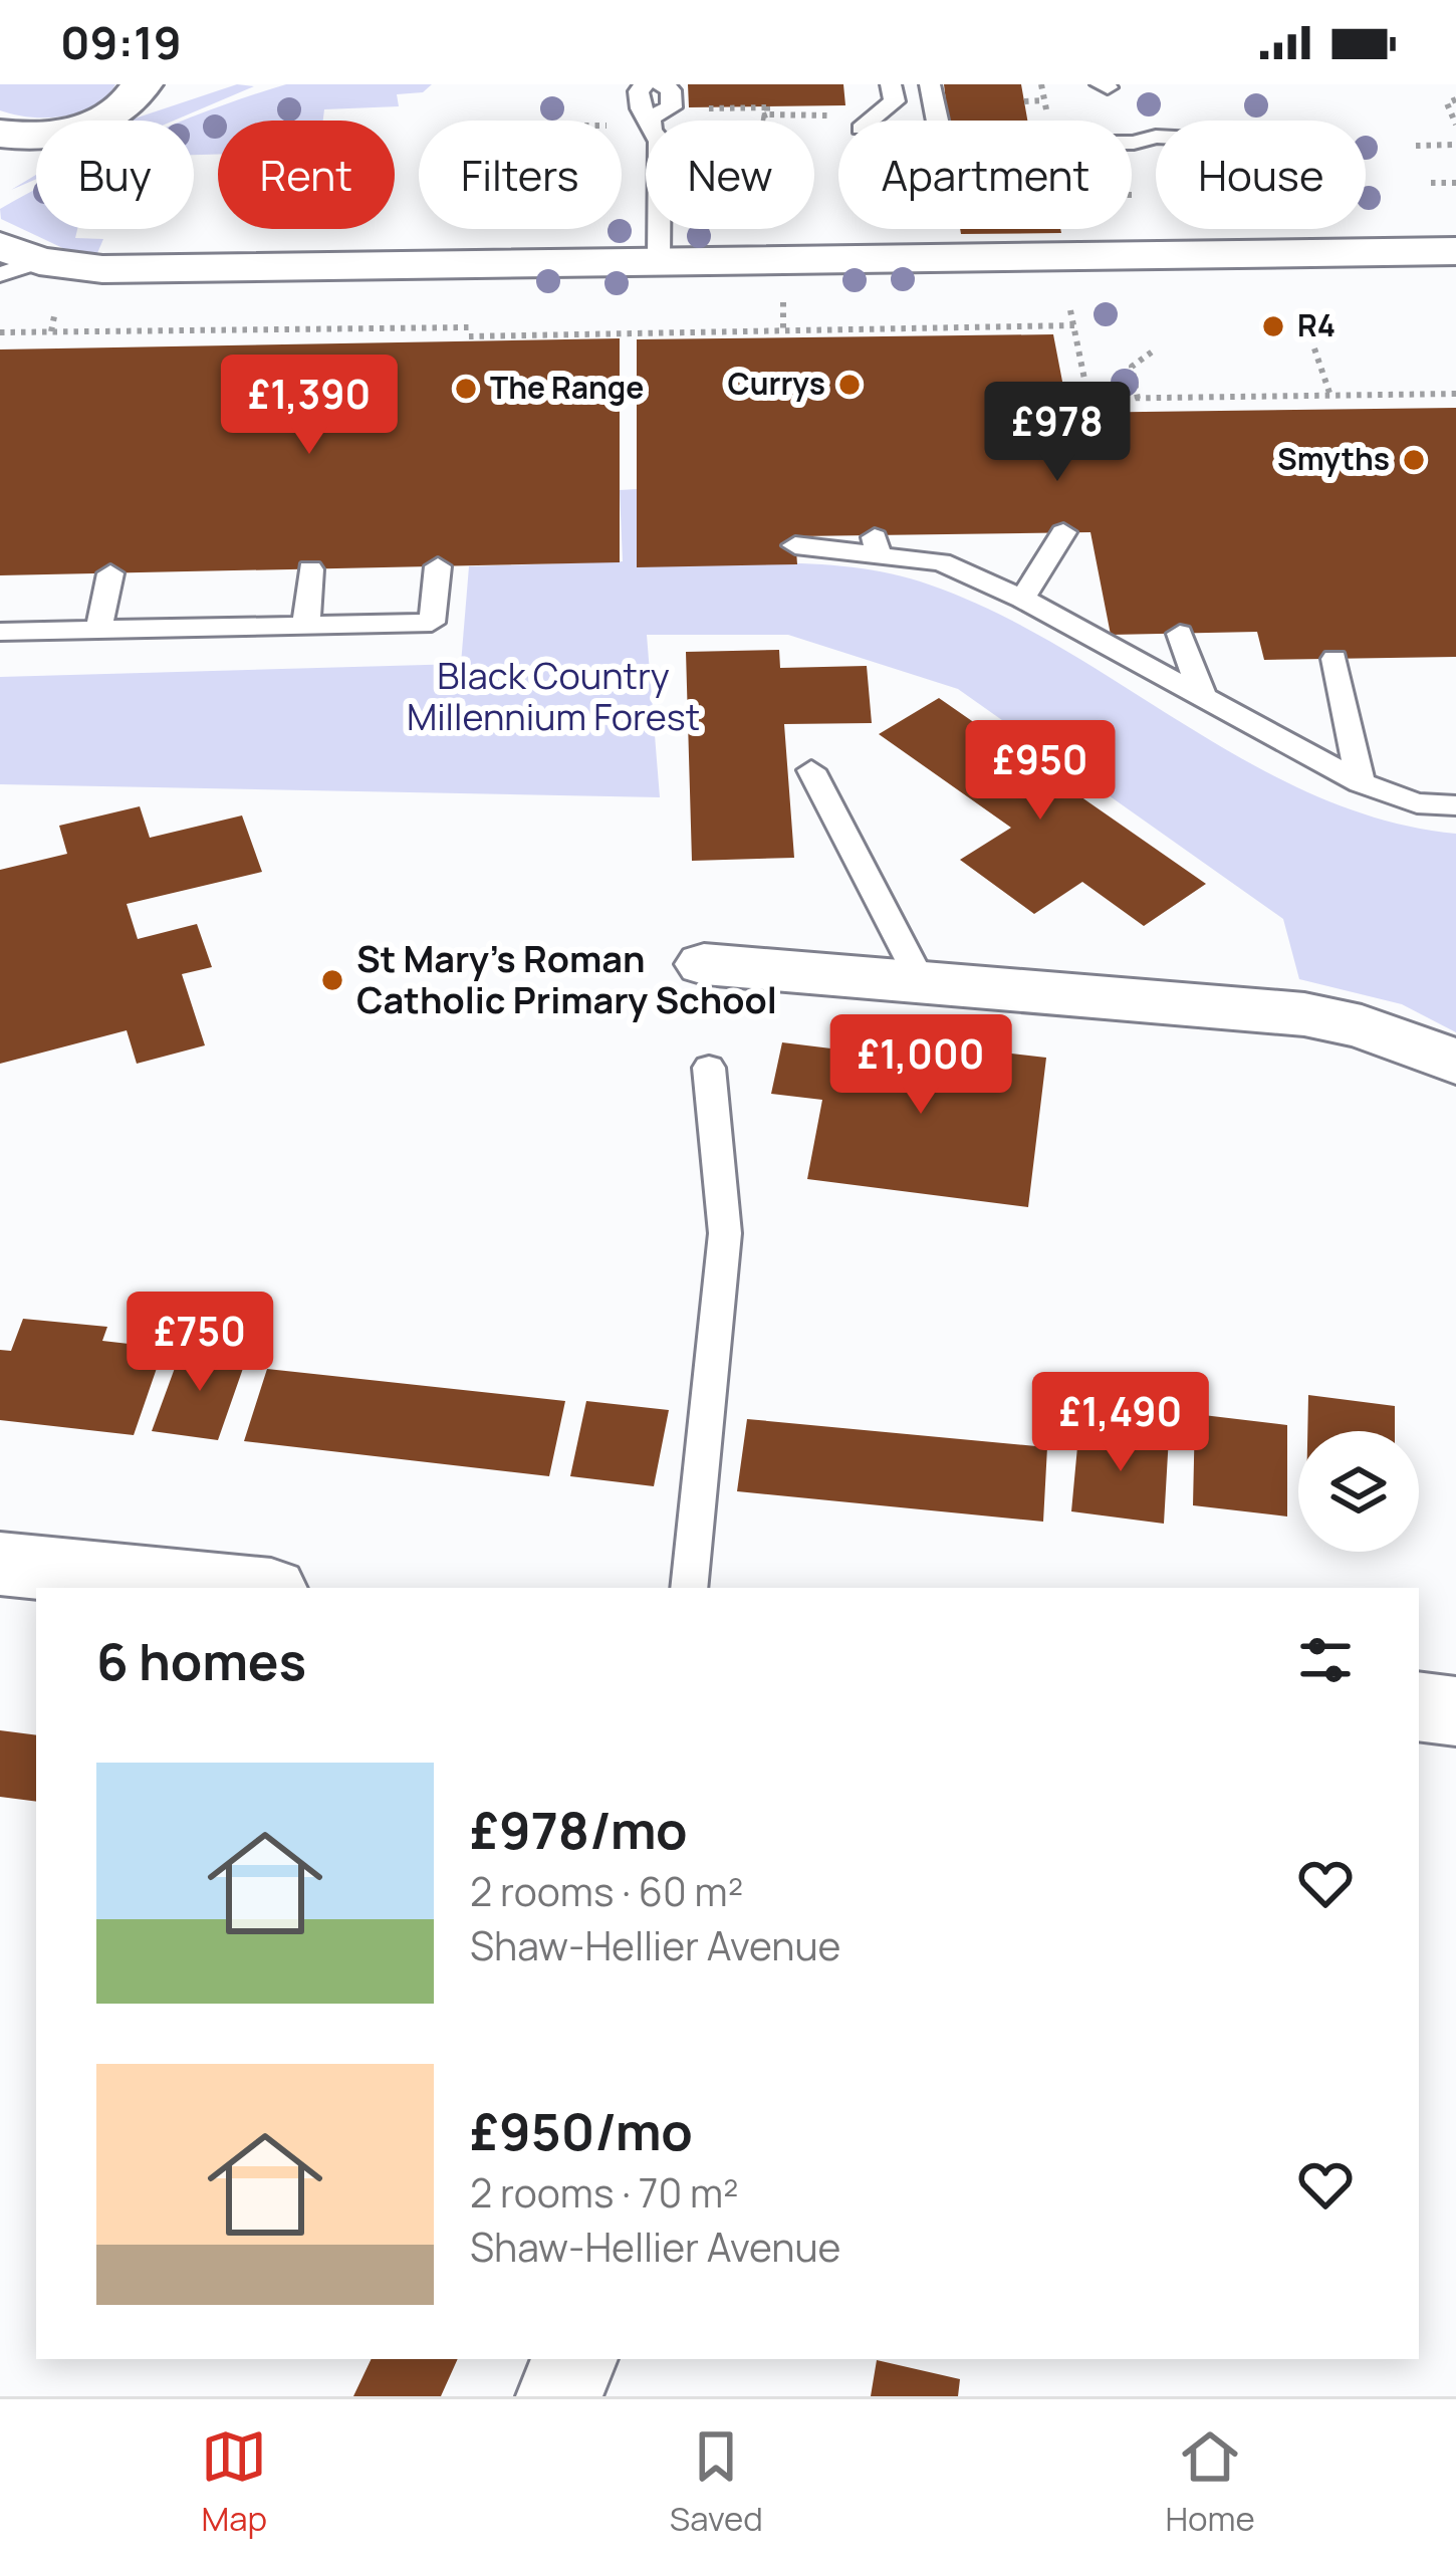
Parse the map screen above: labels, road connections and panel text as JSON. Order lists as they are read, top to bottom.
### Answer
{
  "parks": ["Black Country Millennium Forest"],
  "places": [
    "R4",
    "Currys",
    "The Range",
    "Smyths",
    "St Mary's Roman Catholic Primary School"
  ],
  "page": {
    "status": "09:19",
    "chip": [
      "Buy",
      "Rent",
      "Filters",
      "New",
      "Apartment",
      "House"
    ],
    "price": [
      "£1,390",
      "£978",
      "£950",
      "£1,000",
      "£750",
      "£1,490"
    ],
    "heading": "6 homes",
    "list": [
      {
        "name": "£978/mo",
        "note": "2 rooms · 60 m² · Shaw-Hellier Avenue"
      },
      {
        "name": "£950/mo",
        "note": "2 rooms · 70 m² · Shaw-Hellier Avenue"
      }
    ],
    "tabs": ["Map", "Saved", "Home"]
  }
}
